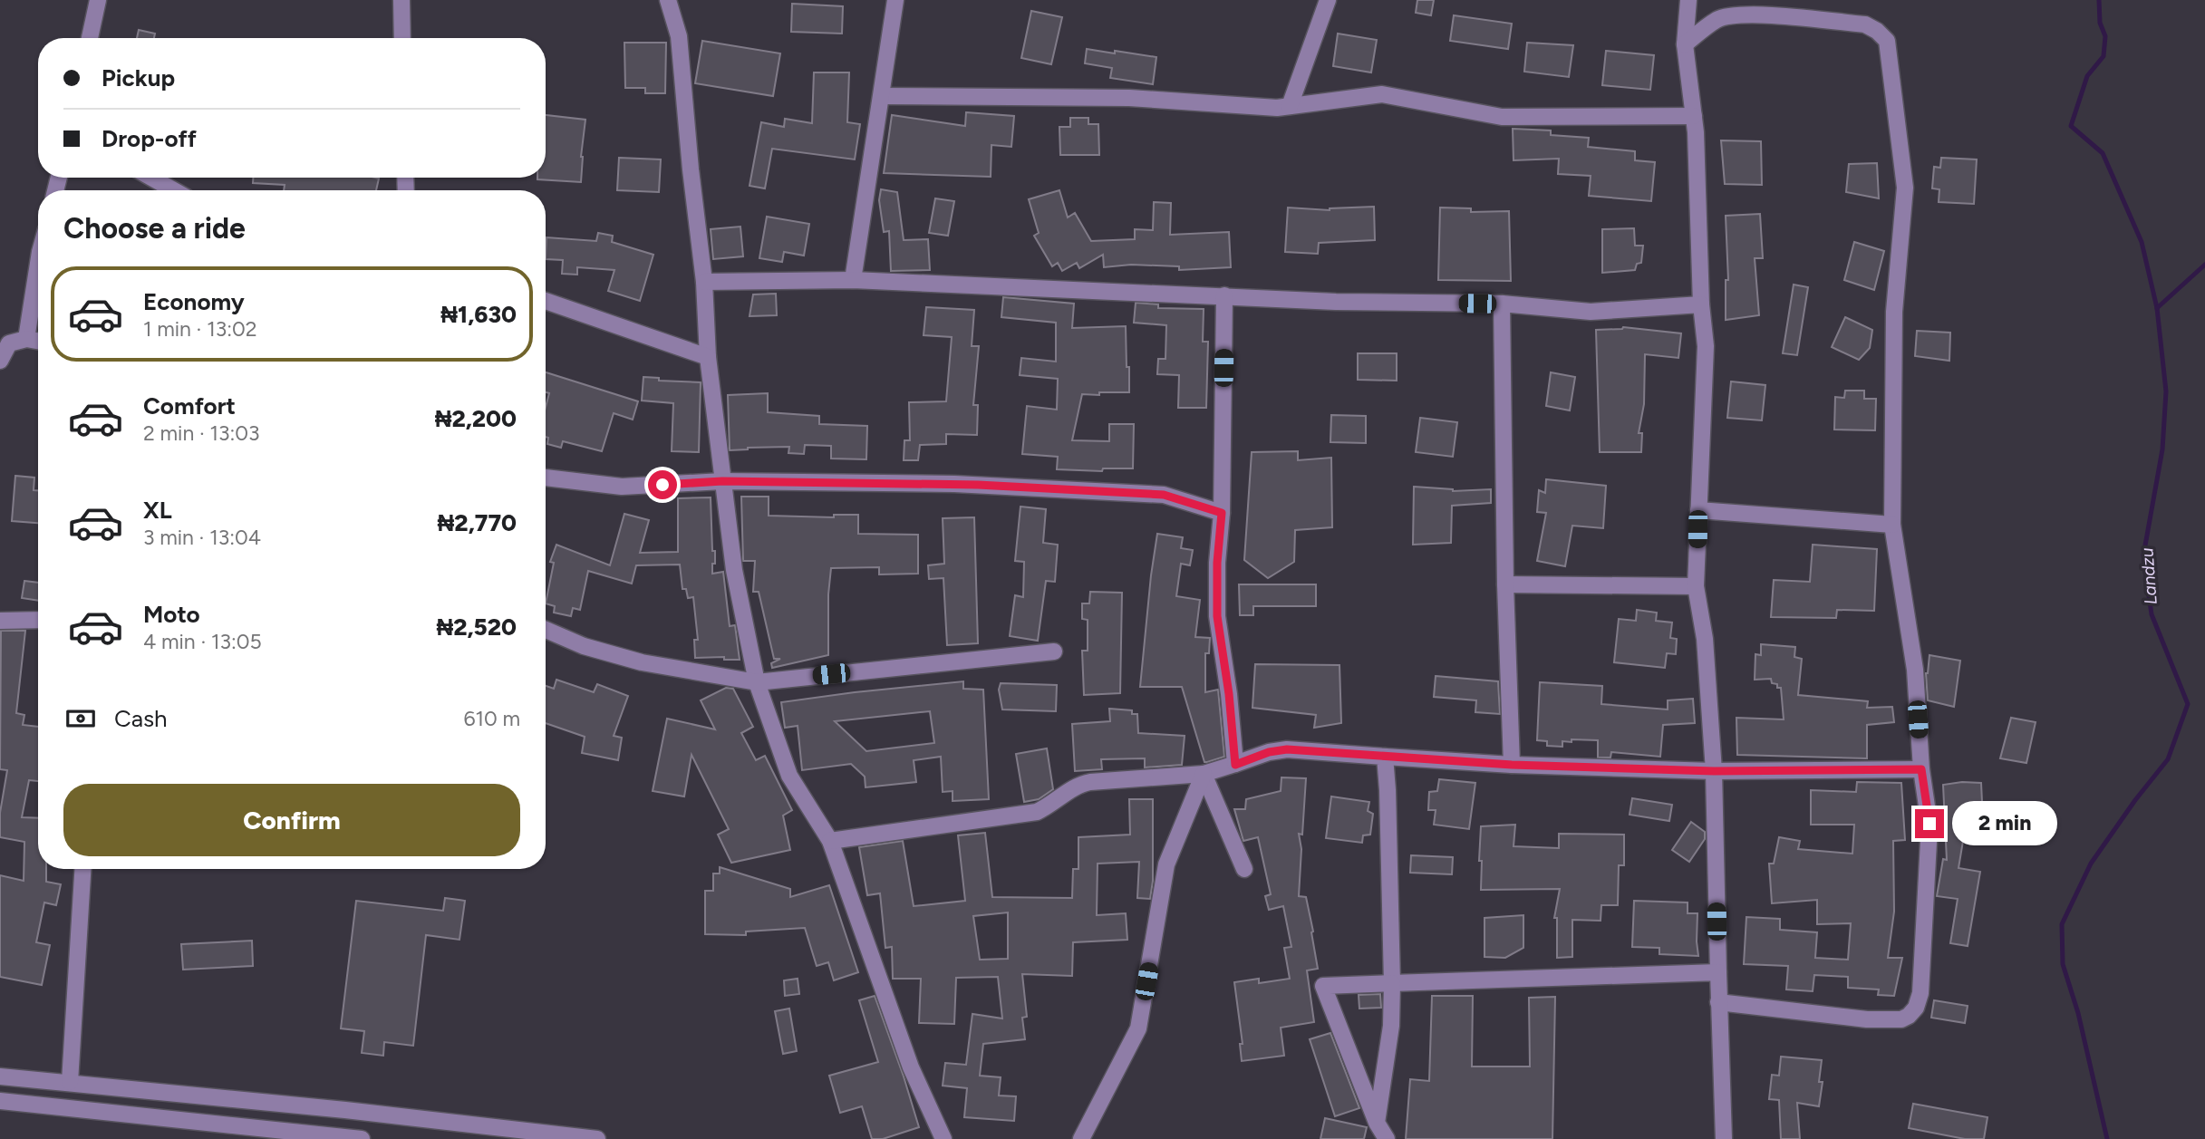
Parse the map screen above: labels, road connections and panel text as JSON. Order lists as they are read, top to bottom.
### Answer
{
  "water": ["Landzu"],
  "page": {
    "banner": ["Pickup", "Drop-off"],
    "heading": "Choose a ride",
    "list": [
      {
        "name": "Economy",
        "note": "1 min · 13:02",
        "value": "₦1,630"
      },
      {
        "name": "Comfort",
        "note": "2 min · 13:03",
        "value": "₦2,200"
      },
      {
        "name": "XL",
        "note": "3 min · 13:04",
        "value": "₦2,770"
      },
      {
        "name": "Moto",
        "note": "4 min · 13:05",
        "value": "₦2,520"
      }
    ],
    "pay": ["Cash", "610 m"],
    "buttons": "Confirm",
    "bubble": "2 min"
  }
}
